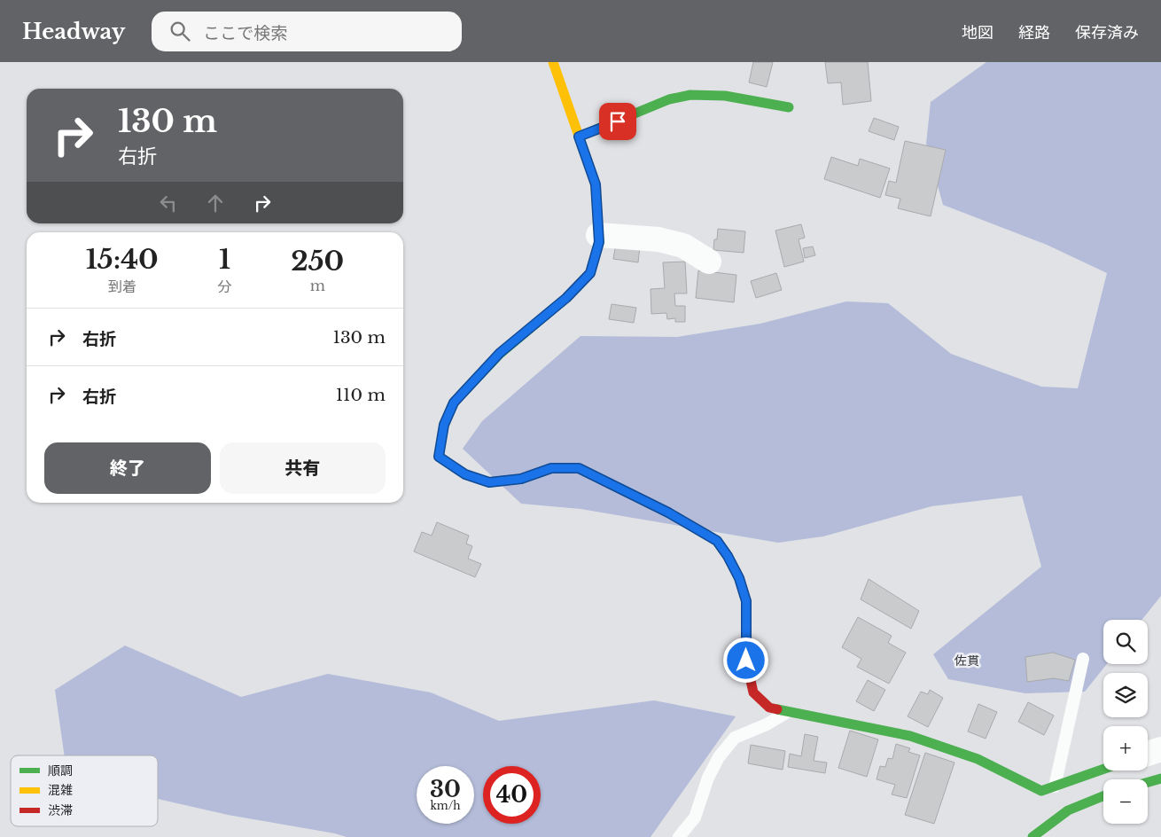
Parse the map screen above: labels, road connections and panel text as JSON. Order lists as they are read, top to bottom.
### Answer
{
  "districts": ["佐貫"],
  "legend": ["順調", "混雑", "渋滞"],
  "page": {
    "header": "Headway",
    "search": "ここで検索",
    "nav": ["地図", "経路", "保存済み"],
    "turn": ["130 m", "右折"],
    "eta": [
      "15:40",
      "到着",
      "1",
      "分",
      "250",
      "m"
    ],
    "list": [
      {
        "name": "右折",
        "value": "130 m"
      },
      {
        "name": "右折",
        "value": "110 m"
      }
    ],
    "buttons": ["終了", "共有"],
    "map_buttons": ["+", "−"],
    "speed": "30 km/h",
    "limit": "40"
  }
}
